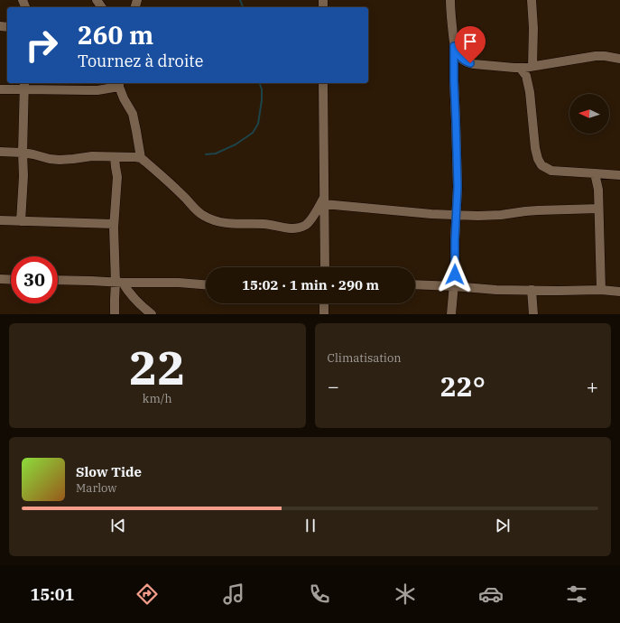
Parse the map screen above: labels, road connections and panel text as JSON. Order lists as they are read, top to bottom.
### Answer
{
  "north": "left",
  "page": {
    "turn": ["260 m", "Tournez à droite"],
    "limit": "30",
    "trip": "15:02 · 1 min · 290 m",
    "tile": [
      ["22", "km/h"],
      "Climatisation"
    ],
    "heat": ["−", "22°", "+"],
    "song": ["Slow Tide", "Marlow"],
    "tabs": "15:01"
  }
}
